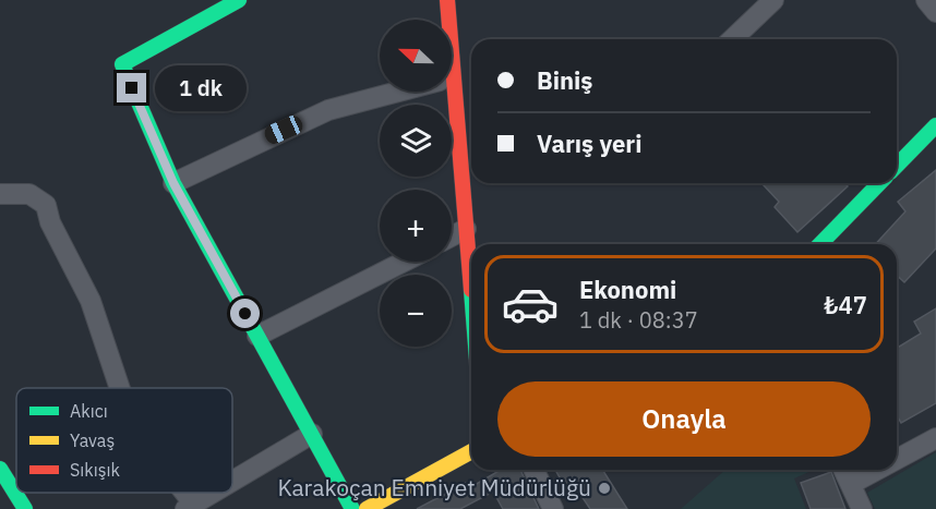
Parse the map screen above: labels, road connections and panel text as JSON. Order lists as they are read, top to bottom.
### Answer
{
  "places": ["Karakoçan Emniyet Müdürlüğü"],
  "legend": ["Akıcı", "Yavaş", "Sıkışık"],
  "north": "left",
  "page": {
    "map_buttons": ["+", "−"],
    "banner": ["Biniş", "Varış yeri"],
    "bubble": "1 dk",
    "list": [
      {
        "name": "Ekonomi",
        "note": "1 dk · 08:37",
        "value": "₺47"
      }
    ],
    "buttons": "Onayla"
  }
}
